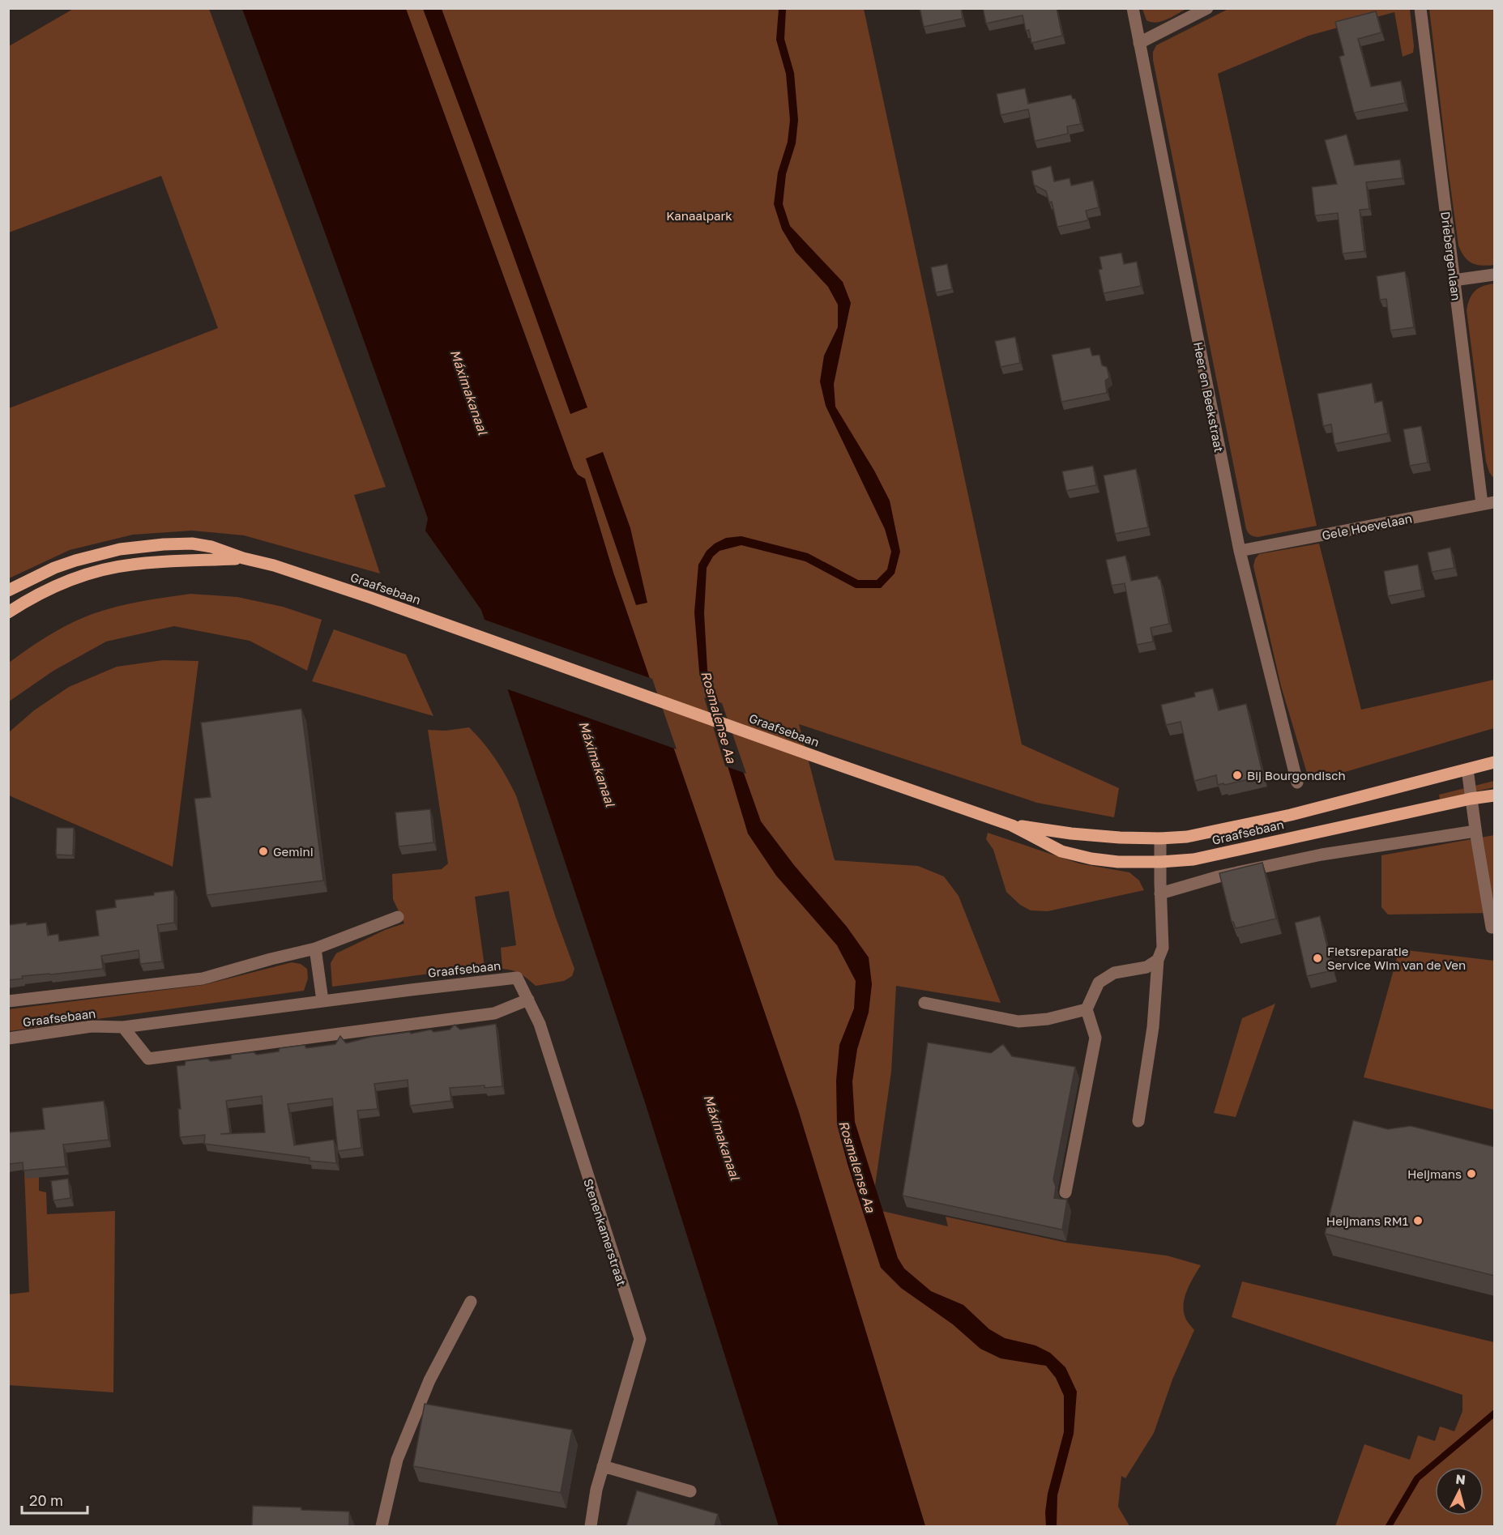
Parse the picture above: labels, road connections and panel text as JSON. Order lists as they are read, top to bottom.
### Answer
{
  "streets": {
    "main road": ["Graafsebaan"],
    "street": [
      "Driebergenlaan",
      "Heer en Beekstraat",
      "Gele Hoevelaan",
      "Stenenkamerstraat"
    ]
  },
  "crossings": [
    ["Driebergenlaan", "Gele Hoevelaan"],
    ["Heer en Beekstraat", "Gele Hoevelaan"],
    ["Graafsebaan", "Stenenkamerstraat"]
  ],
  "water": ["Máximakanaal", "Rosmalense Aa"],
  "parks": ["Kanaalpark"],
  "places": [
    "Bij Bourgondisch",
    "Gemini",
    "Fietsreparatie Service Wim van de Ven",
    "Heijmans",
    "Heijmans RM1"
  ],
  "scale_bar": "20 m",
  "north": "top"
}
